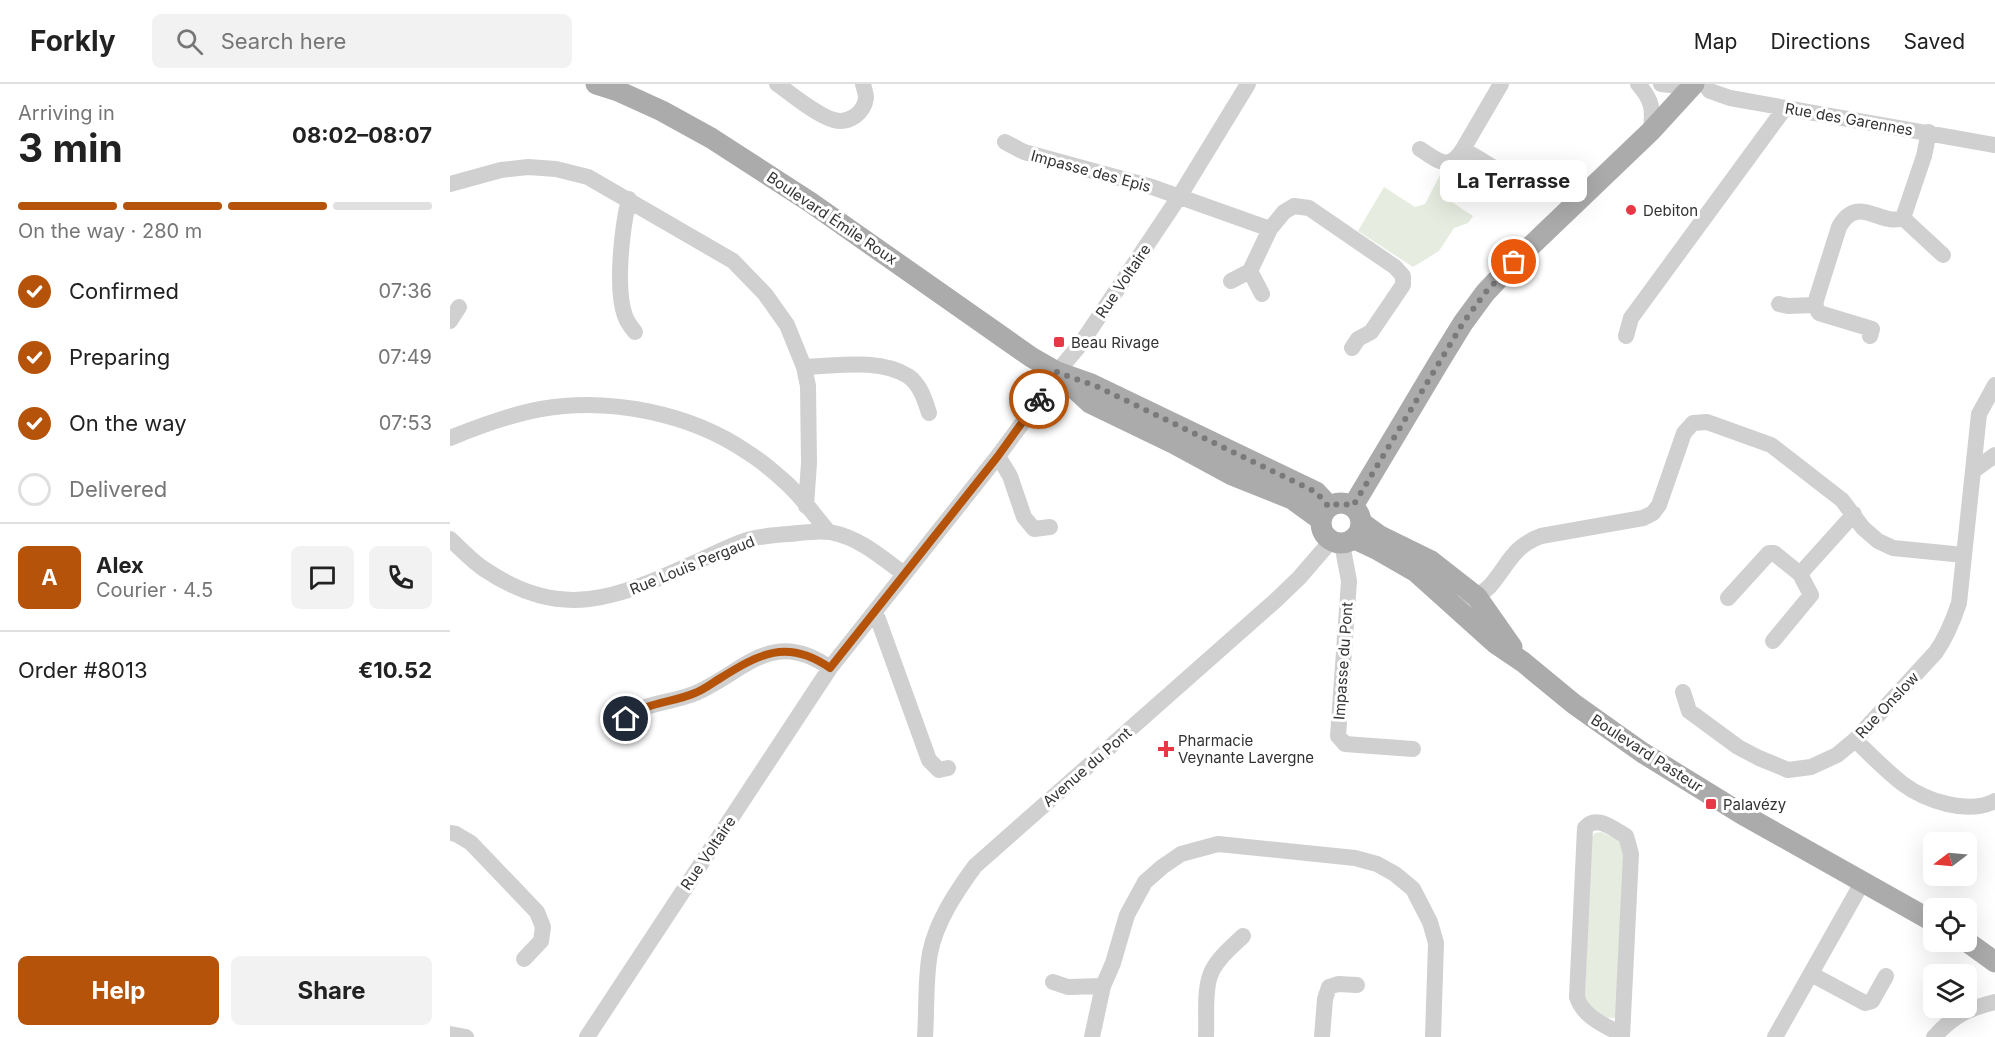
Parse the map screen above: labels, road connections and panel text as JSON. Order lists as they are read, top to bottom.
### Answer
{
  "streets": {
    "main road": ["Boulevard Émile Roux", "Boulevard Pasteur", "Avenue du Pont"],
    "street": [
      "Rue des Garennes",
      "Impasse des Epis",
      "Rue Voltaire",
      "Rue Louis Pergaud",
      "Impasse du Pont",
      "Rue Onslow"
    ]
  },
  "crossings": [
    ["Rue des Garennes", "Avenue du Pont"],
    ["Impasse des Epis", "Rue Voltaire"],
    ["Boulevard Émile Roux", "Rue Voltaire"],
    ["Rue Voltaire", "Rue Louis Pergaud"],
    ["Impasse du Pont", "Boulevard Pasteur"],
    ["Impasse du Pont", "Avenue du Pont"],
    ["Boulevard Pasteur", "Avenue du Pont"]
  ],
  "places": {
    "other": ["Debiton", "La Terrasse"],
    "transit": ["Beau Rivage", "Palavézy"],
    "health": ["Pharmacie Veynante Lavergne"]
  },
  "north": "left",
  "page": {
    "header": "Forkly",
    "search": "Search here",
    "nav": ["Map", "Directions", "Saved"],
    "heading": ["3 min", "Arriving in", "08:02–08:07"],
    "panel": [
      "Alex",
      "Courier · 4.5",
      "Order #8013",
      "€10.52"
    ],
    "bubble": "La Terrasse",
    "bar": "On the way · 280 m",
    "list": [
      ["Confirmed", "07:36"],
      ["Preparing", "07:49"],
      ["On the way", "07:53"],
      "Delivered"
    ],
    "round": "A",
    "buttons": ["Help", "Share"]
  }
}
